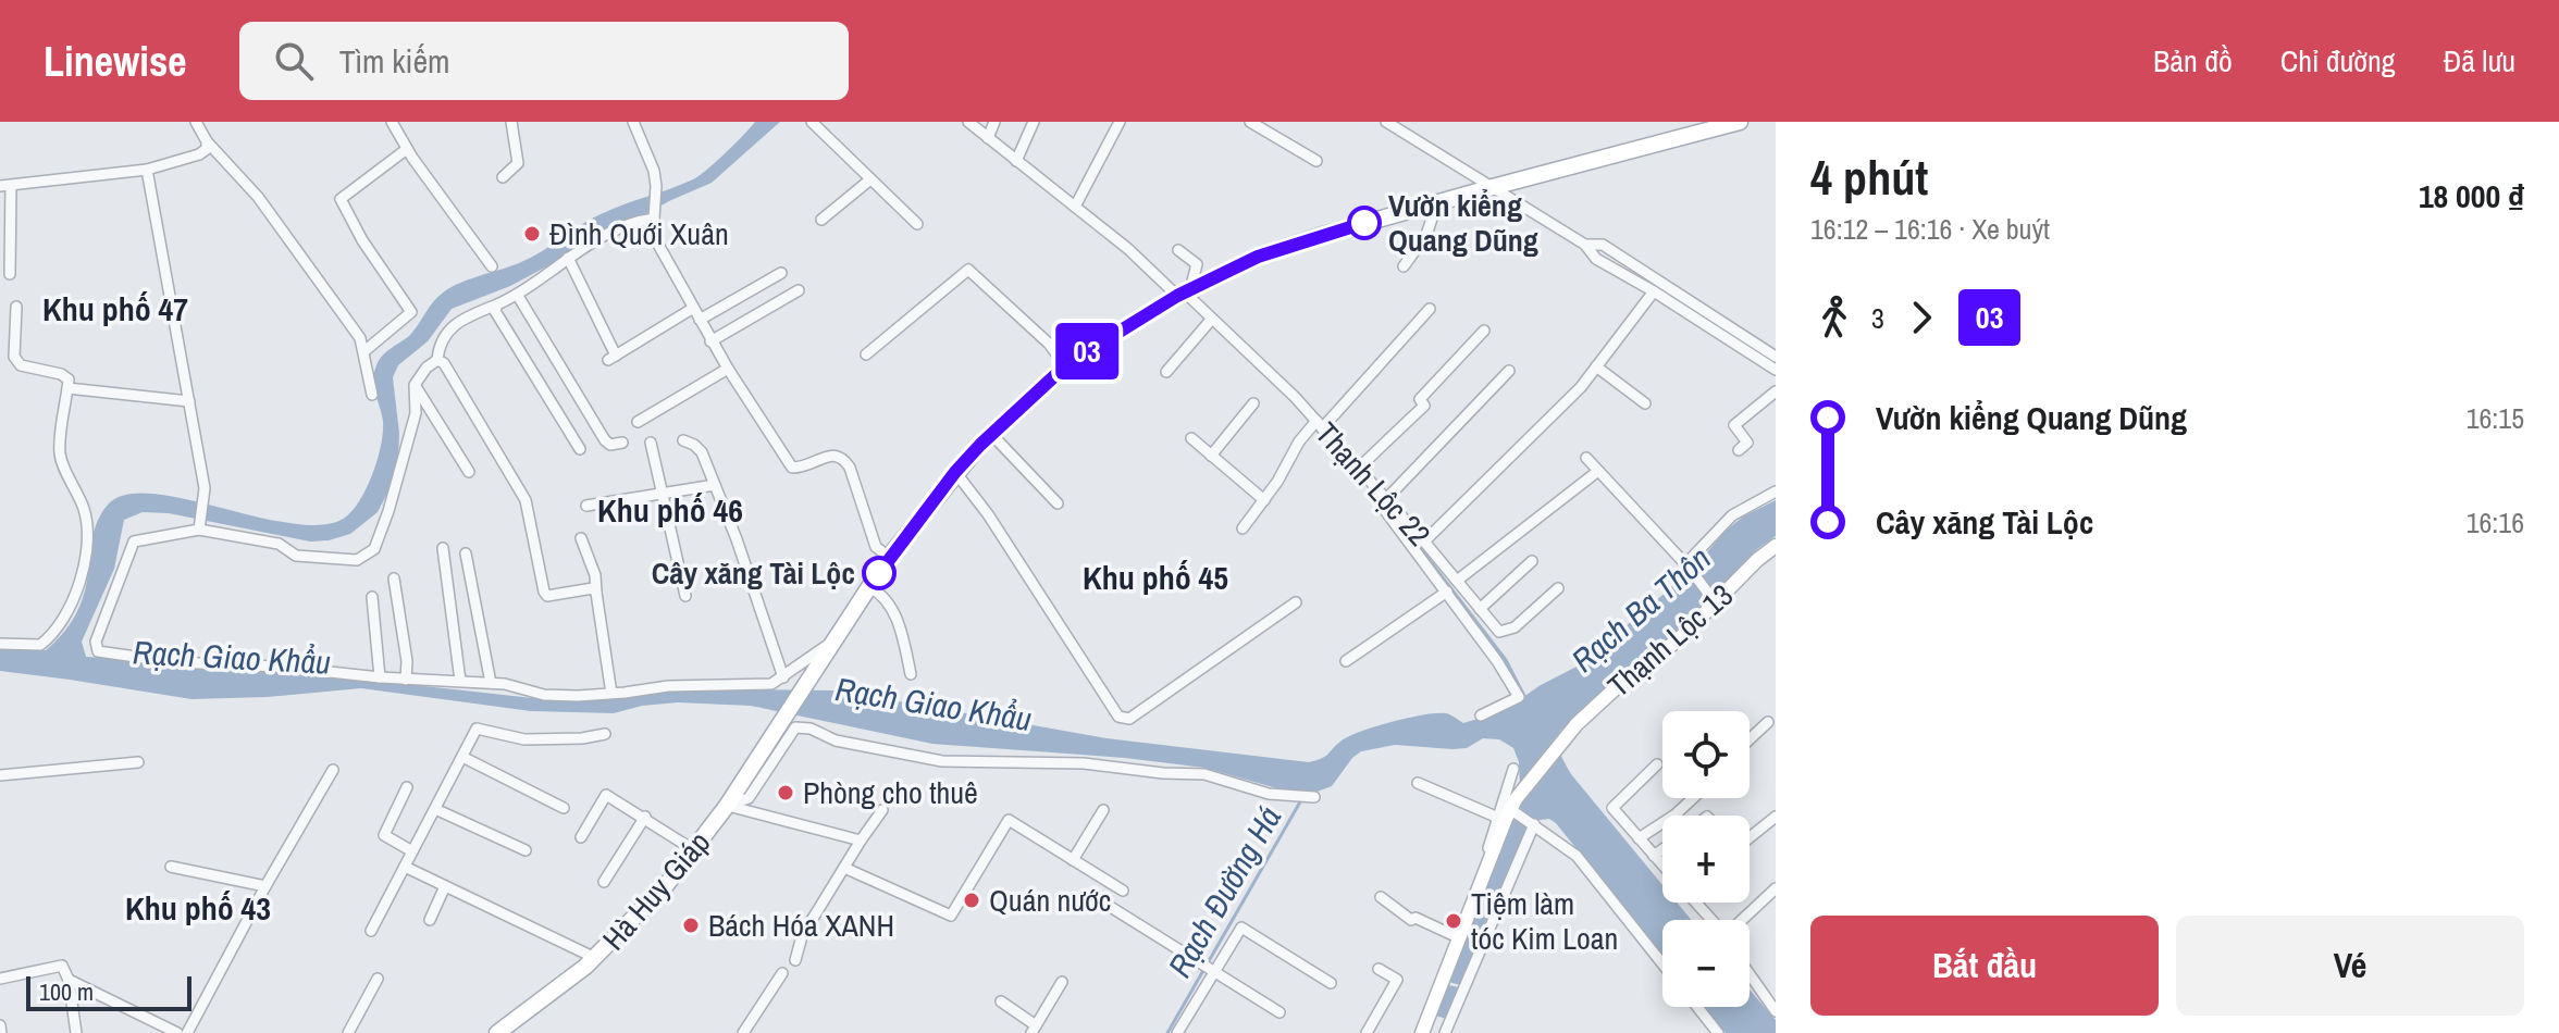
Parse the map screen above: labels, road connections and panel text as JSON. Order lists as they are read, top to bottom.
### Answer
{
  "streets": {
    "main road": ["Hà Huy Giáp"],
    "street": ["Thạnh Lộc 22", "Thạnh Lộc 13"]
  },
  "districts": [
    "Khu phố 47",
    "Khu phố 46",
    "Khu phố 45",
    "Khu phố 43"
  ],
  "water": ["Rạch Ba Thôn", "Rạch Giao Khẩu", "Rạch Đường Há"],
  "places": [
    "Vườn kiểng Quang Dũng",
    "Đình Quới Xuân",
    "Cây xăng Tài Lộc",
    "Phòng cho thuê",
    "Quán nước",
    "Tiệm làm tóc Kim Loan",
    "Bách Hóa XANH"
  ],
  "lines": ["bus line 03"],
  "scale_bar": "100 m",
  "page": {
    "header": "Linewise",
    "search": "Tìm kiếm",
    "nav": ["Bản đồ", "Chỉ đường", "Đã lưu"],
    "on_map": "03",
    "heading": ["4 phút", "16:12 – 16:16 · Xe buýt", "18 000 ₫"],
    "legs": ["3", "03"],
    "list": [
      {
        "name": "Vườn kiểng Quang Dũng",
        "value": "16:15"
      },
      {
        "name": "Cây xăng Tài Lộc",
        "value": "16:16"
      }
    ],
    "map_buttons": ["+", "−"],
    "buttons": ["Bắt đầu", "Vé"],
    "scale": "100 m"
  }
}
